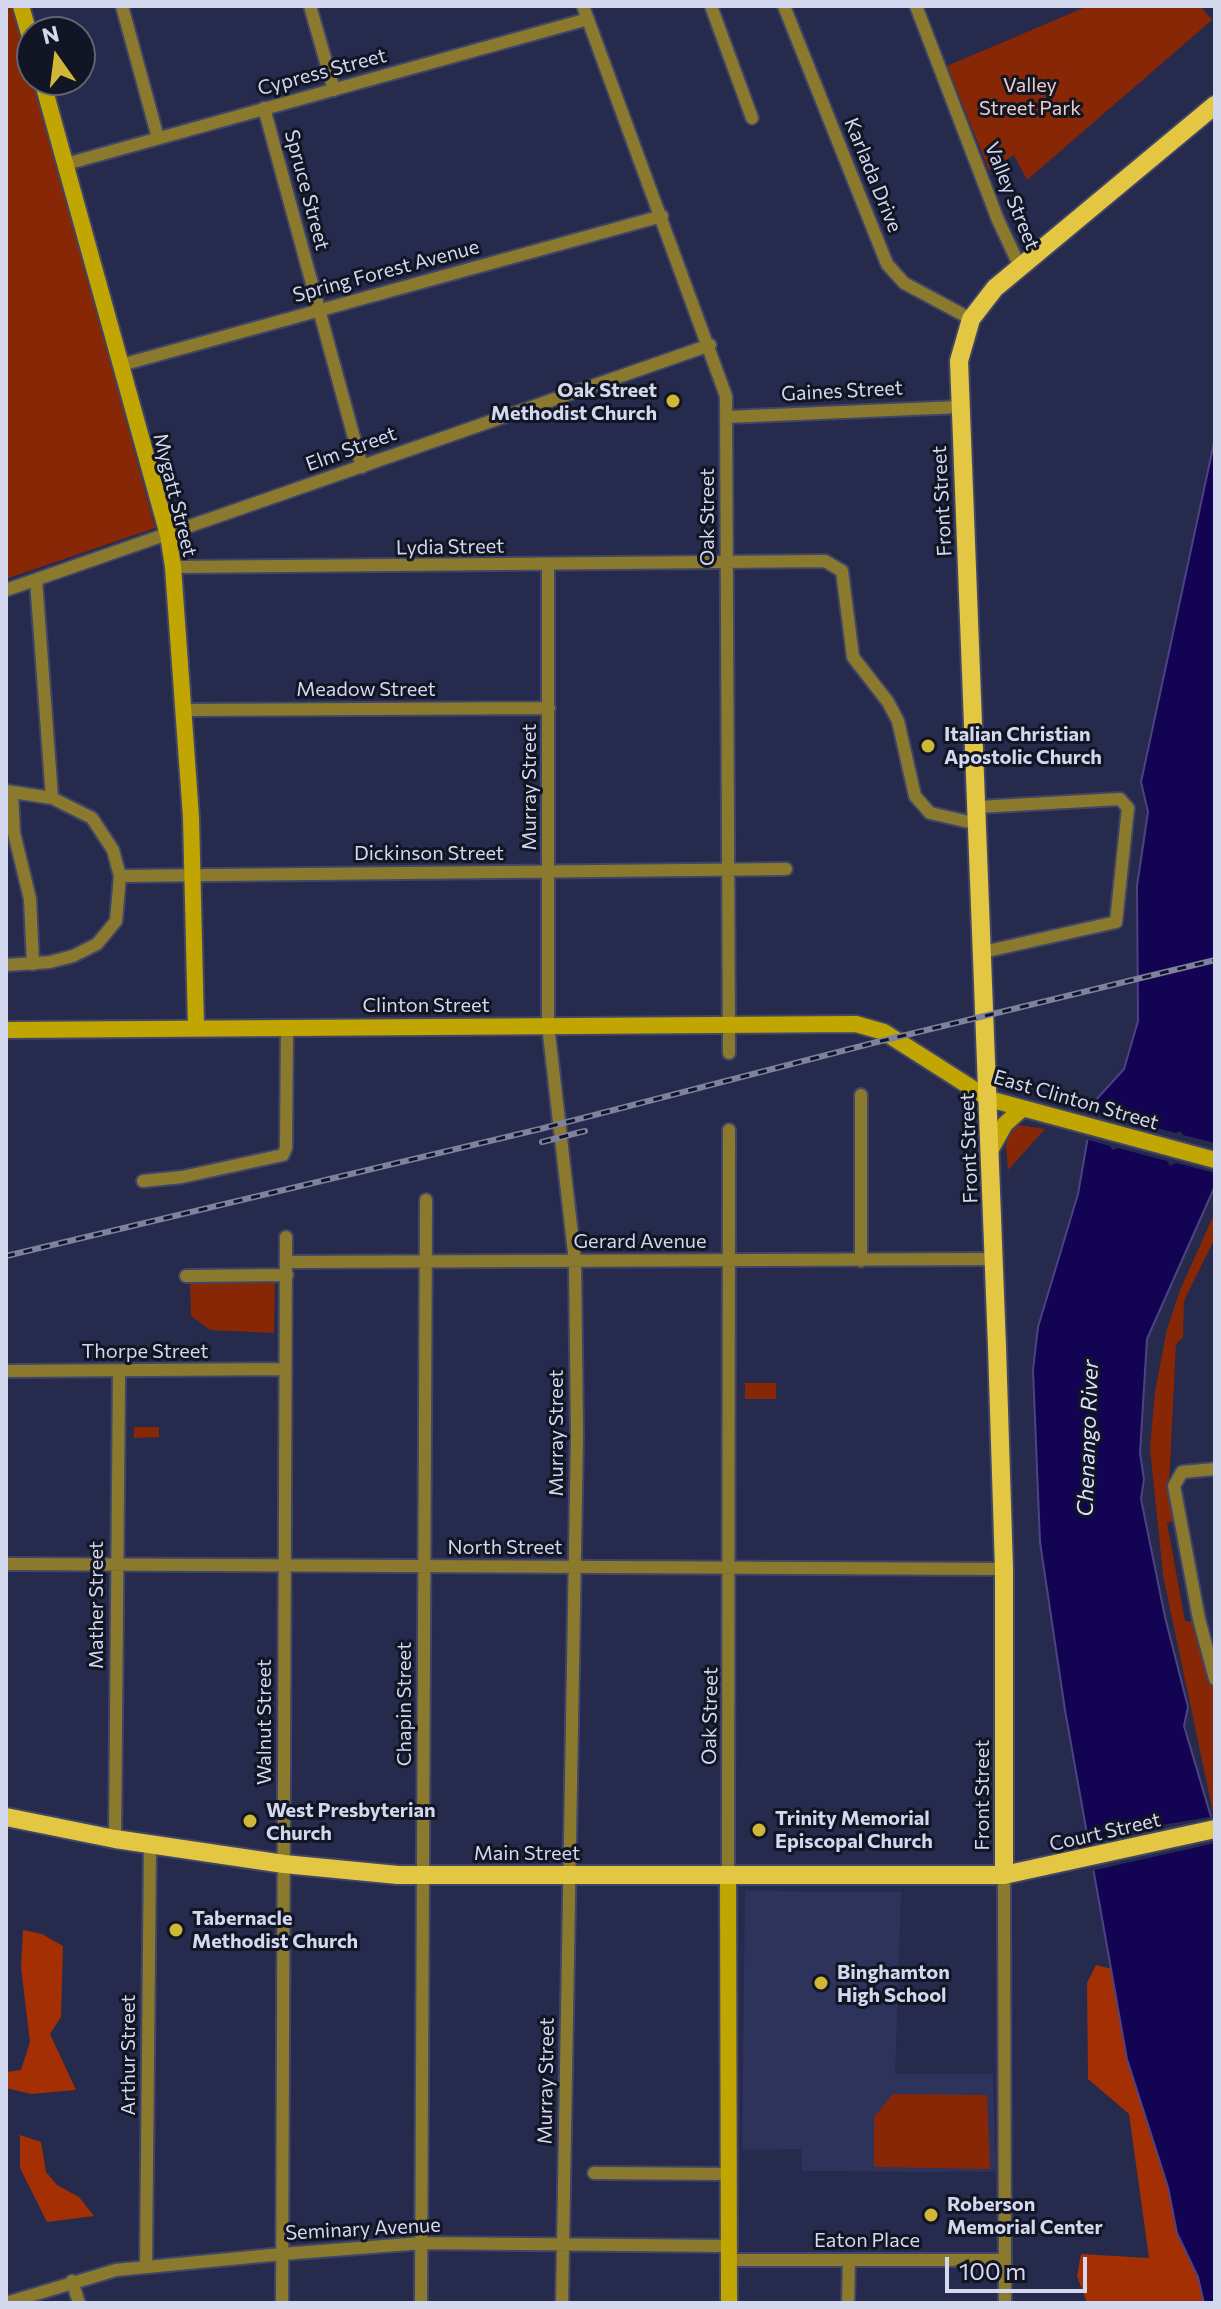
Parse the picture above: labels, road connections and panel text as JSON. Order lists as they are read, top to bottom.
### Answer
{
  "streets": {
    "main road": ["Front Street", "Court Street", "Main Street"],
    "street": [
      "Cypress Street",
      "Karlada Drive",
      "Spruce Street",
      "Valley Street",
      "Spring Forest Avenue",
      "Gaines Street",
      "Elm Street",
      "Mygatt Street",
      "Oak Street",
      "Lydia Street",
      "Meadow Street",
      "Murray Street",
      "Dickinson Street",
      "Clinton Street",
      "East Clinton Street",
      "Gerard Avenue",
      "Thorpe Street",
      "North Street",
      "Mather Street",
      "Chapin Street",
      "Walnut Street",
      "Arthur Street",
      "Seminary Avenue",
      "Eaton Place"
    ]
  },
  "crossings": [
    ["Cypress Street", "Spruce Street"],
    ["Cypress Street", "Mygatt Street"],
    ["Cypress Street", "Oak Street"],
    ["Karlada Drive", "Front Street"],
    ["Spruce Street", "Spring Forest Avenue"],
    ["Spruce Street", "Elm Street"],
    ["Valley Street", "Front Street"],
    ["Spring Forest Avenue", "Mygatt Street"],
    ["Spring Forest Avenue", "Oak Street"],
    ["Gaines Street", "Front Street"],
    ["Gaines Street", "Oak Street"],
    ["Elm Street", "Mygatt Street"],
    ["Elm Street", "Oak Street"],
    ["Mygatt Street", "Lydia Street"],
    ["Mygatt Street", "Meadow Street"],
    ["Mygatt Street", "Dickinson Street"],
    ["Mygatt Street", "Clinton Street"],
    ["Front Street", "Lydia Street"],
    ["Front Street", "East Clinton Street"],
    ["Front Street", "Gerard Avenue"],
    ["Front Street", "North Street"],
    ["Front Street", "Court Street"],
    ["Front Street", "Main Street"],
    ["Front Street", "Eaton Place"],
    ["Oak Street", "Lydia Street"],
    ["Oak Street", "Dickinson Street"],
    ["Oak Street", "Clinton Street"],
    ["Oak Street", "Gerard Avenue"],
    ["Oak Street", "North Street"],
    ["Oak Street", "Main Street"],
    ["Oak Street", "Seminary Avenue"],
    ["Oak Street", "Eaton Place"],
    ["Lydia Street", "Murray Street"],
    ["Meadow Street", "Murray Street"],
    ["Murray Street", "Dickinson Street"],
    ["Murray Street", "Clinton Street"],
    ["Murray Street", "Gerard Avenue"],
    ["Murray Street", "North Street"],
    ["Murray Street", "Main Street"],
    ["Murray Street", "Seminary Avenue"],
    ["Clinton Street", "East Clinton Street"],
    ["Gerard Avenue", "Chapin Street"],
    ["Gerard Avenue", "Walnut Street"],
    ["Thorpe Street", "Mather Street"],
    ["Thorpe Street", "Walnut Street"],
    ["North Street", "Mather Street"],
    ["North Street", "Chapin Street"],
    ["North Street", "Walnut Street"],
    ["Mather Street", "Main Street"],
    ["Chapin Street", "Main Street"],
    ["Chapin Street", "Seminary Avenue"],
    ["Walnut Street", "Main Street"],
    ["Walnut Street", "Seminary Avenue"],
    ["Court Street", "Main Street"],
    ["Main Street", "Arthur Street"],
    ["Arthur Street", "Seminary Avenue"],
    ["Seminary Avenue", "Eaton Place"]
  ],
  "water": ["Chenango River"],
  "parks": ["Valley Street Park"],
  "places": [
    "Oak Street Methodist Church",
    "Italian Christian Apostolic Church",
    "West Presbyterian Church",
    "Trinity Memorial Episcopal Church",
    "Tabernacle Methodist Church",
    "Binghamton High School",
    "Roberson Memorial Center"
  ],
  "scale_bar": "100 m",
  "north": "top"
}
